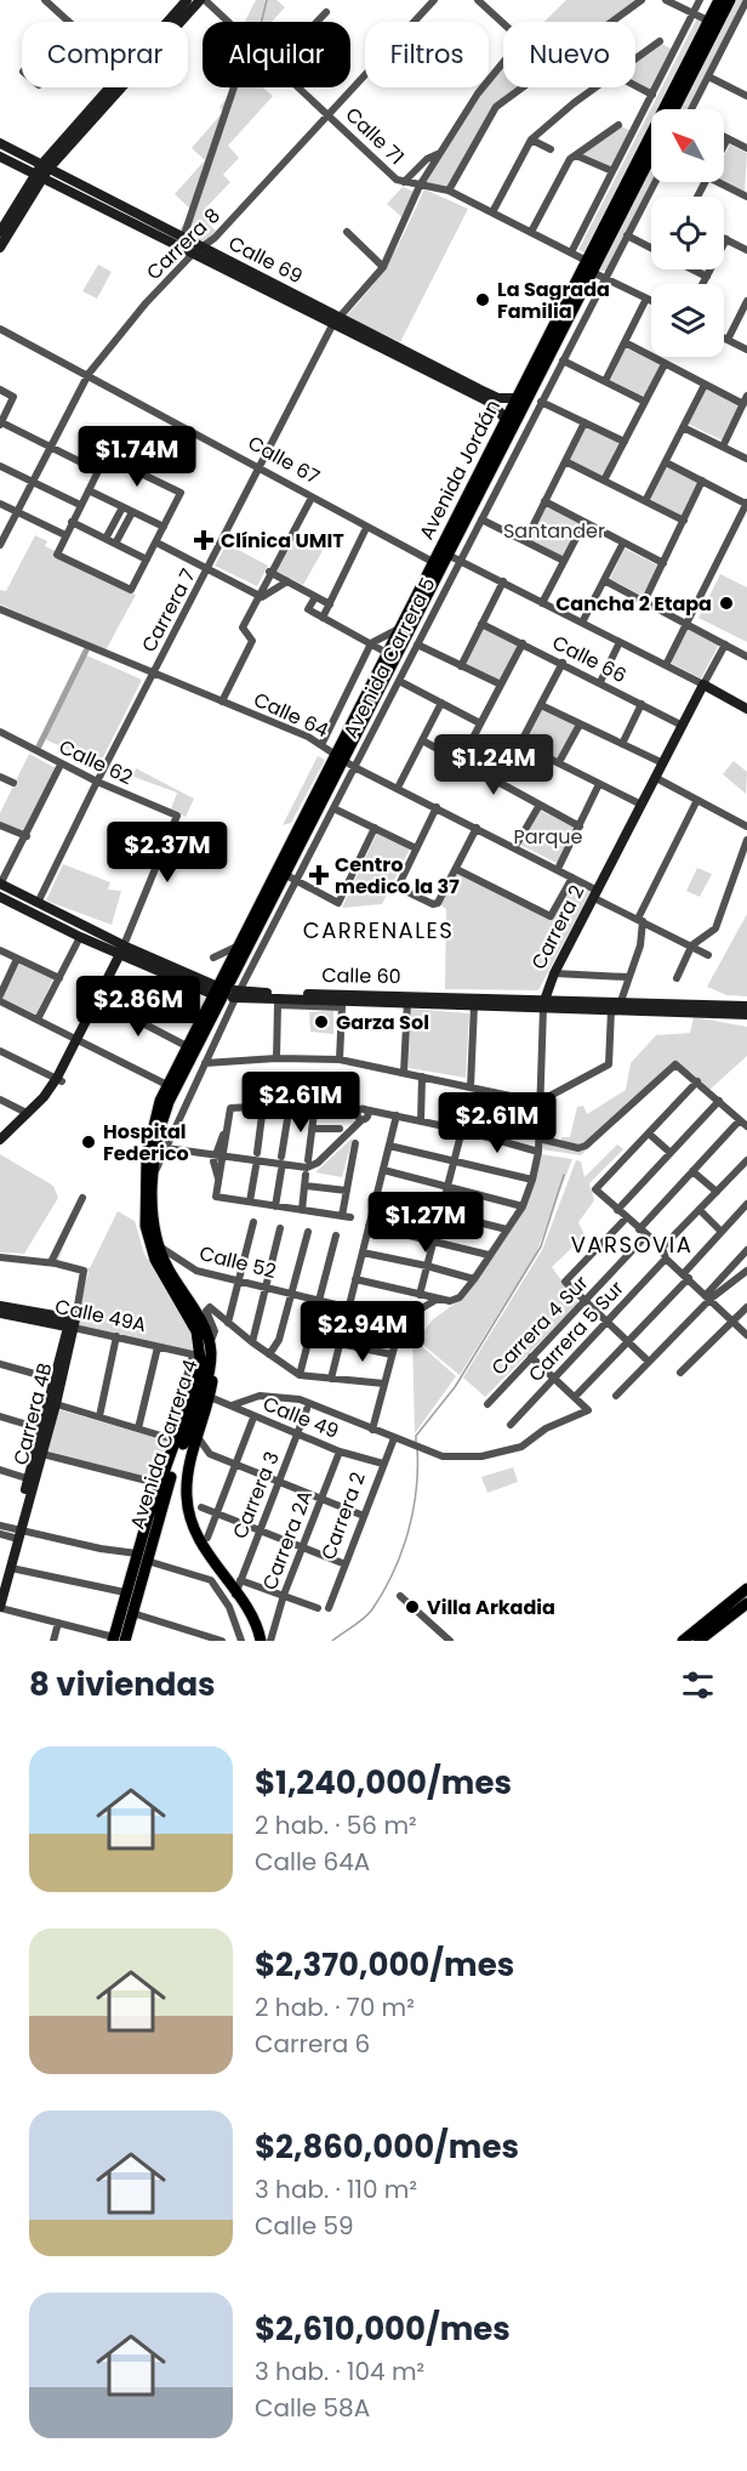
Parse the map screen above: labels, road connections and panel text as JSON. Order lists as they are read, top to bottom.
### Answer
{
  "streets": {
    "main road": ["Avenida Jordán", "Avenida Carrera 5", "Avenida Carrera 4"],
    "street": [
      "Calle 71",
      "Carrera 8",
      "Calle 69",
      "Calle 67",
      "Carrera 7",
      "Calle 66",
      "Calle 64",
      "Calle 62",
      "Carrera 2",
      "Calle 60",
      "Calle 52",
      "Calle 49A",
      "Carrera 4 Sur",
      "Carrera 5 Sur",
      "Carrera 4B",
      "Calle 49",
      "Carrera 3",
      "Carrera 2A"
    ]
  },
  "crossings": [
    ["Calle 71", "Carrera 8"],
    ["Calle 71", "Avenida Jordán"],
    ["Calle 71", "Carrera 7"],
    ["Carrera 8", "Calle 69"],
    ["Carrera 8", "Calle 67"],
    ["Calle 69", "Avenida Jordán"],
    ["Calle 69", "Carrera 7"],
    ["Calle 67", "Avenida Jordán"],
    ["Calle 67", "Carrera 7"],
    ["Avenida Jordán", "Avenida Carrera 5"],
    ["Avenida Jordán", "Calle 64"],
    ["Avenida Jordán", "Calle 60"],
    ["Carrera 7", "Calle 64"],
    ["Carrera 7", "Calle 62"],
    ["Carrera 7", "Calle 60"],
    ["Avenida Carrera 5", "Calle 64"],
    ["Avenida Carrera 5", "Calle 60"],
    ["Avenida Carrera 5", "Avenida Carrera 4"],
    ["Calle 66", "Carrera 2"],
    ["Calle 64", "Carrera 2"],
    ["Carrera 2", "Calle 60"],
    ["Carrera 2", "Calle 49"],
    ["Calle 52", "Avenida Carrera 4"],
    ["Calle 49A", "Carrera 4B"],
    ["Calle 49A", "Avenida Carrera 4"],
    ["Calle 49", "Avenida Carrera 4"],
    ["Calle 49", "Carrera 3"],
    ["Calle 49", "Carrera 2A"]
  ],
  "districts": ["CARRENALES", "VARSOVIA"],
  "parks": ["Santander", "Parque"],
  "places": {
    "other": [
      "La Sagrada Familia",
      "Cancha 2 Etapa",
      "Garza Sol",
      "Hospital Federico",
      "Villa Arkadia"
    ],
    "health": ["Clínica UMIT", "Centro medico la 37"]
  },
  "north": "top left",
  "page": {
    "chip": [
      "Comprar",
      "Alquilar",
      "Filtros",
      "Nuevo"
    ],
    "price": [
      "$1.74M",
      "$1.24M",
      "$2.37M",
      "$2.86M",
      "$2.61M",
      "$2.61M",
      "$1.27M",
      "$2.94M"
    ],
    "heading": "8 viviendas",
    "list": [
      {
        "name": "$1,240,000/mes",
        "note": "2 hab. · 56 m² · Calle 64A"
      },
      {
        "name": "$2,370,000/mes",
        "note": "2 hab. · 70 m² · Carrera 6"
      },
      {
        "name": "$2,860,000/mes",
        "note": "3 hab. · 110 m² · Calle 59"
      },
      {
        "name": "$2,610,000/mes",
        "note": "3 hab. · 104 m² · Calle 58A"
      }
    ]
  }
}
